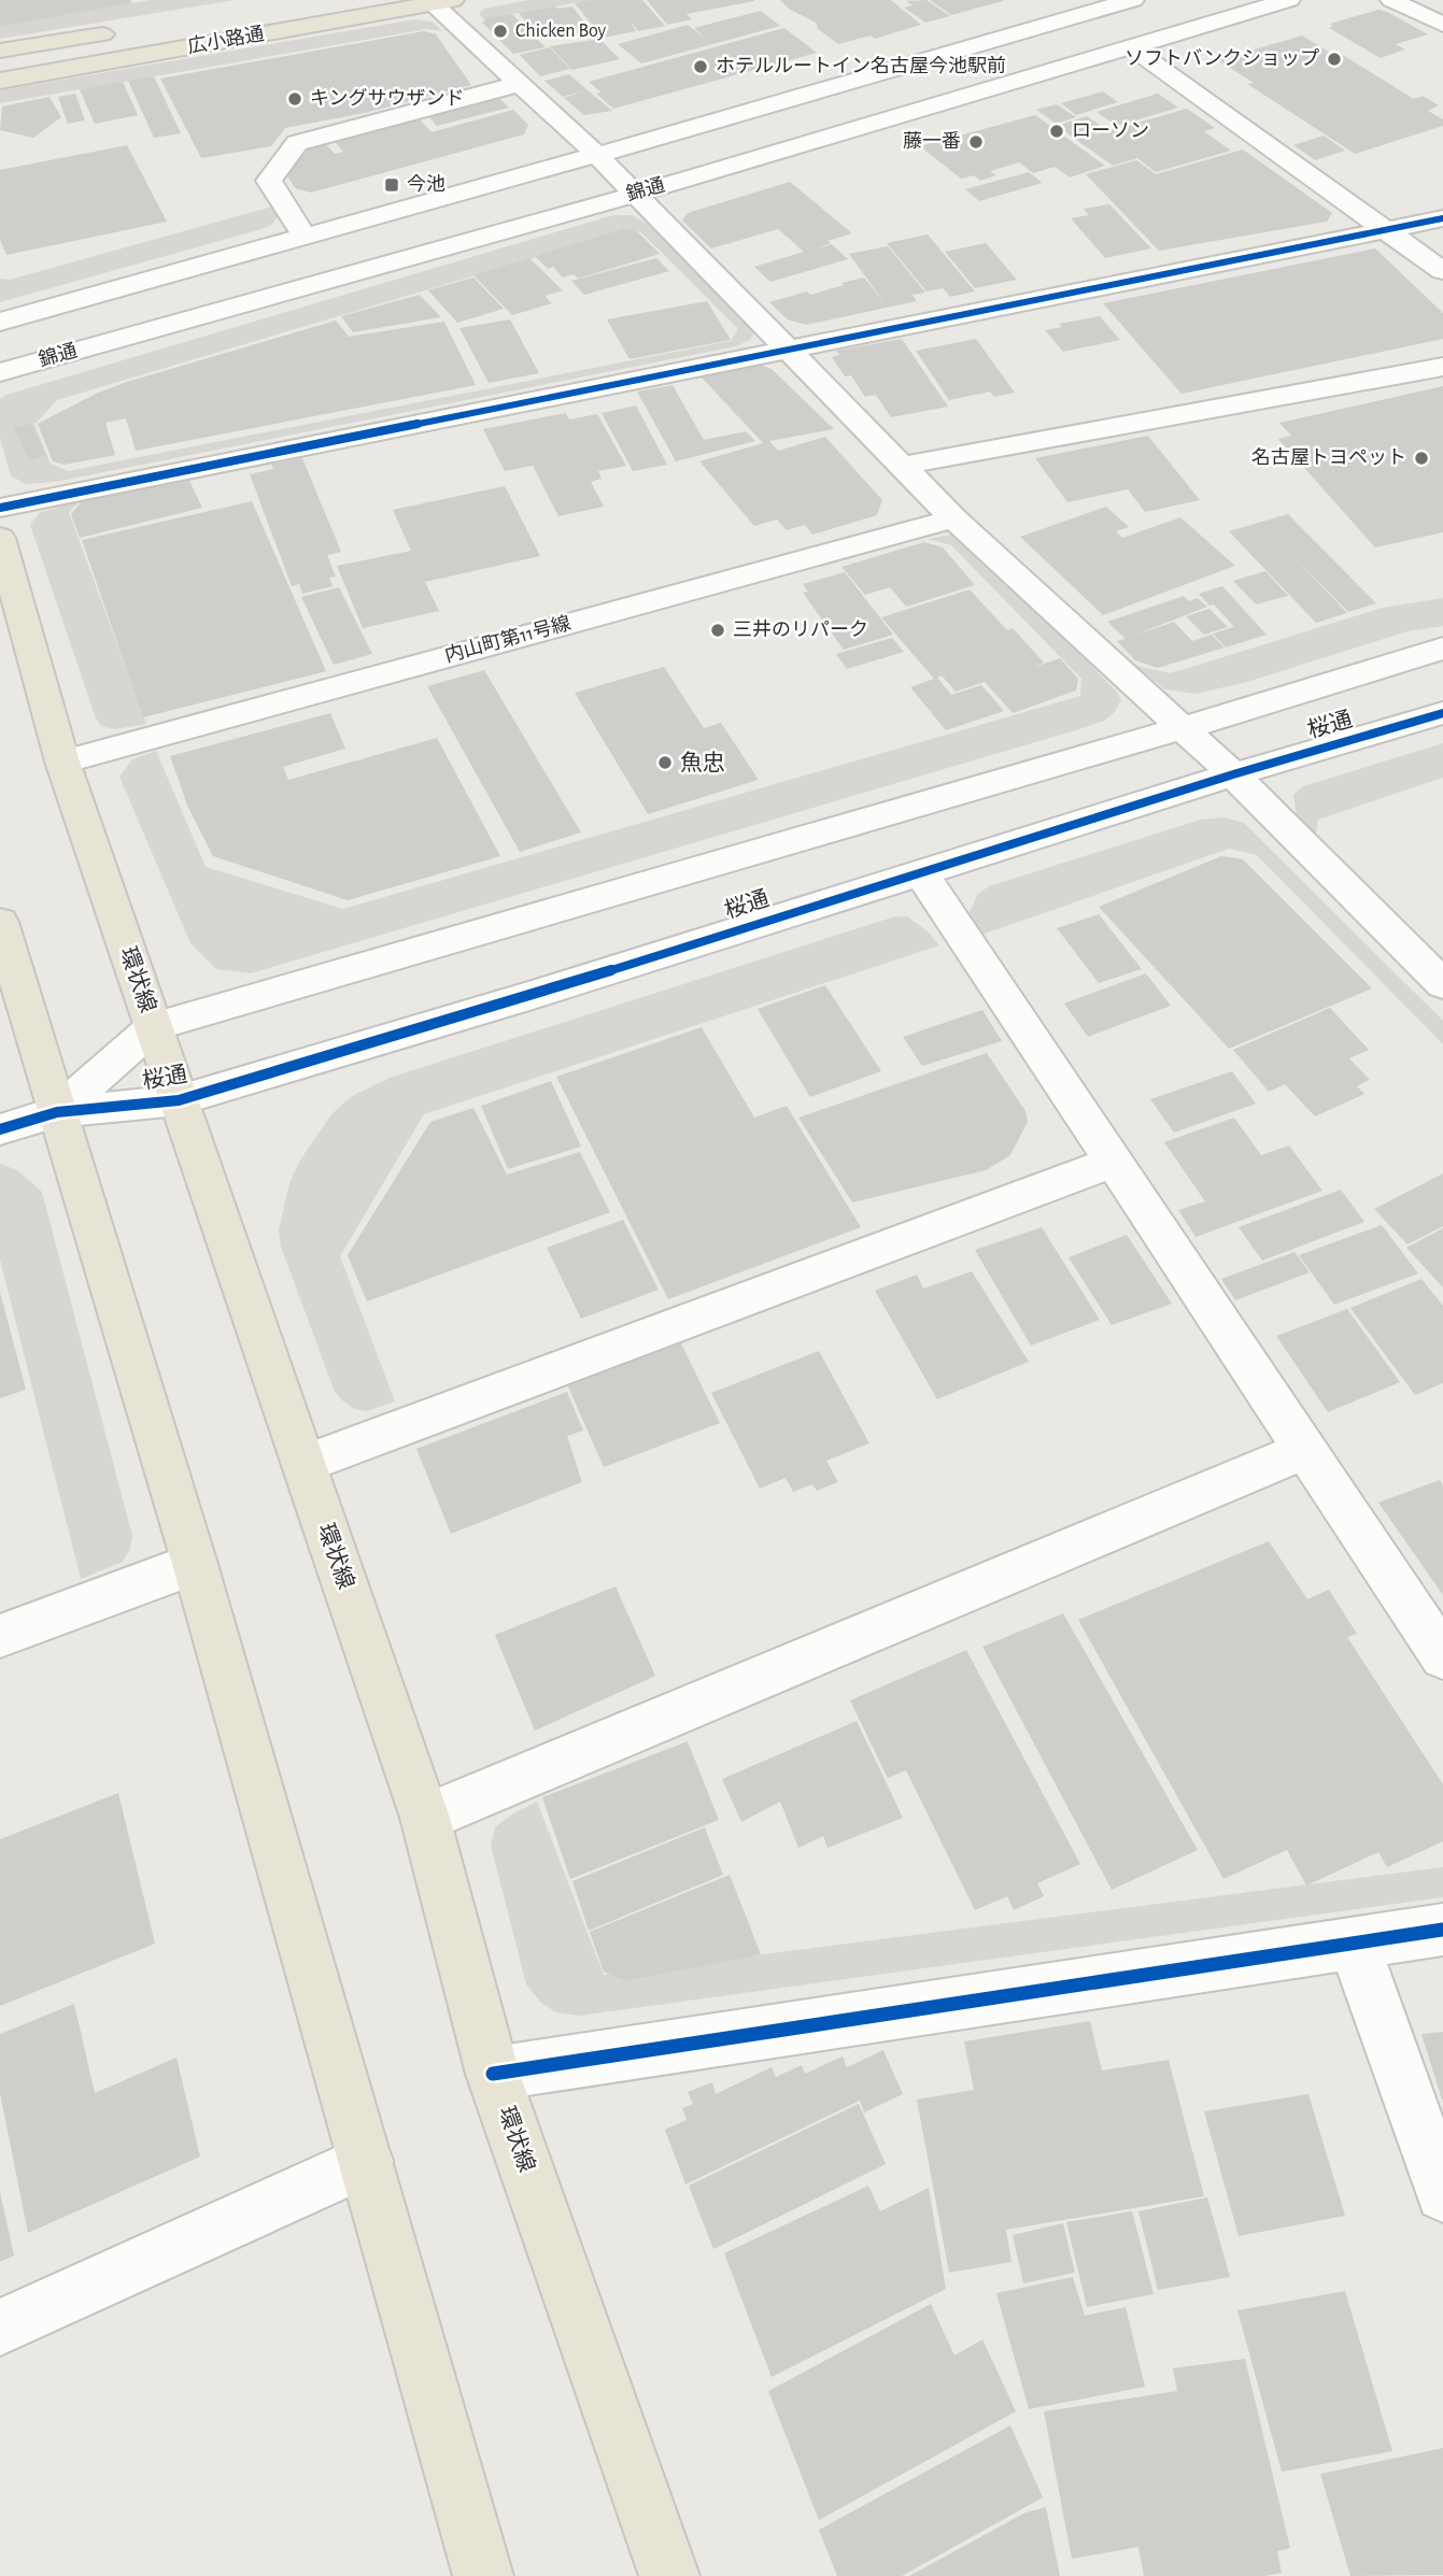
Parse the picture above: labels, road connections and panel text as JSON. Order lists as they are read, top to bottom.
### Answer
{
  "streets": {
    "main road": ["広小路通", "環状線"],
    "street": ["錦通", "内山町第11号線", "桜通"]
  },
  "crossings": [
    ["内山町第11号線", "環状線"],
    ["桜通", "環状線"]
  ],
  "places": {
    "other": [
      "Chicken Boy",
      "ソフトバンクショップ",
      "ホテルルートイン名古屋今池駅前",
      "キングサウザンド",
      "ローソン",
      "藤一番",
      "名古屋トヨペット",
      "三井のリパーク",
      "魚忠"
    ],
    "transit": ["今池"]
  }
}
